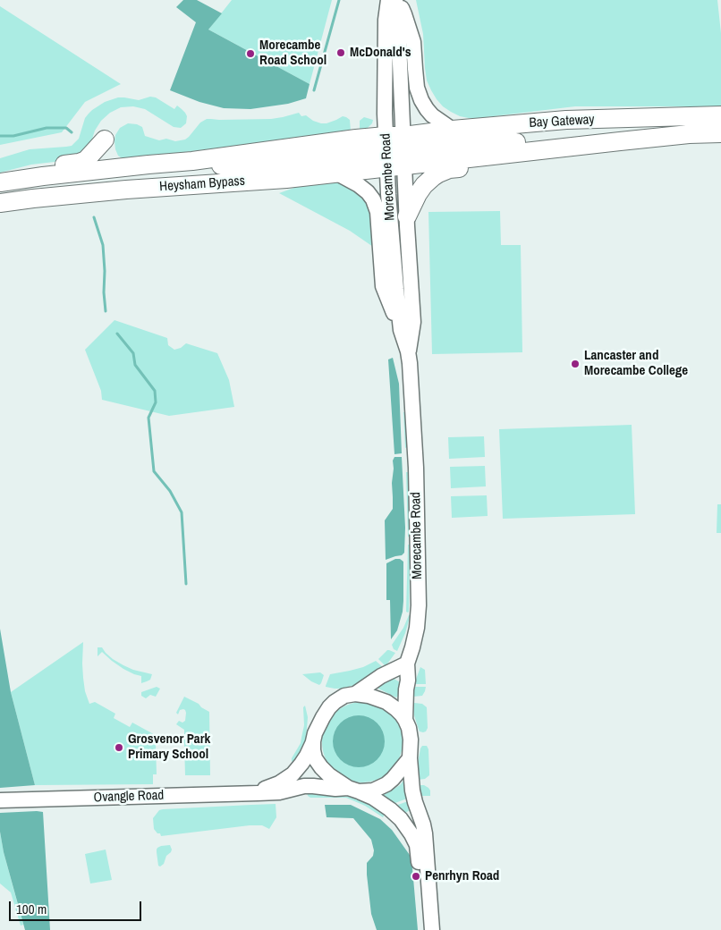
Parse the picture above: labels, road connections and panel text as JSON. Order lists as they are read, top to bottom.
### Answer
{
  "streets": {
    "highway": ["Bay Gateway", "Heysham Bypass"],
    "main road": ["Morecambe Road", "Ovangle Road"]
  },
  "crossings": [
    ["Bay Gateway", "Morecambe Road"],
    ["Bay Gateway", "Heysham Bypass"],
    ["Morecambe Road", "Heysham Bypass"],
    ["Morecambe Road", "Ovangle Road"]
  ],
  "places": [
    "McDonald's",
    "Morecambe Road School",
    "Lancaster and Morecambe College",
    "Grosvenor Park Primary School",
    "Penrhyn Road"
  ],
  "scale_bar": "100 m"
}
